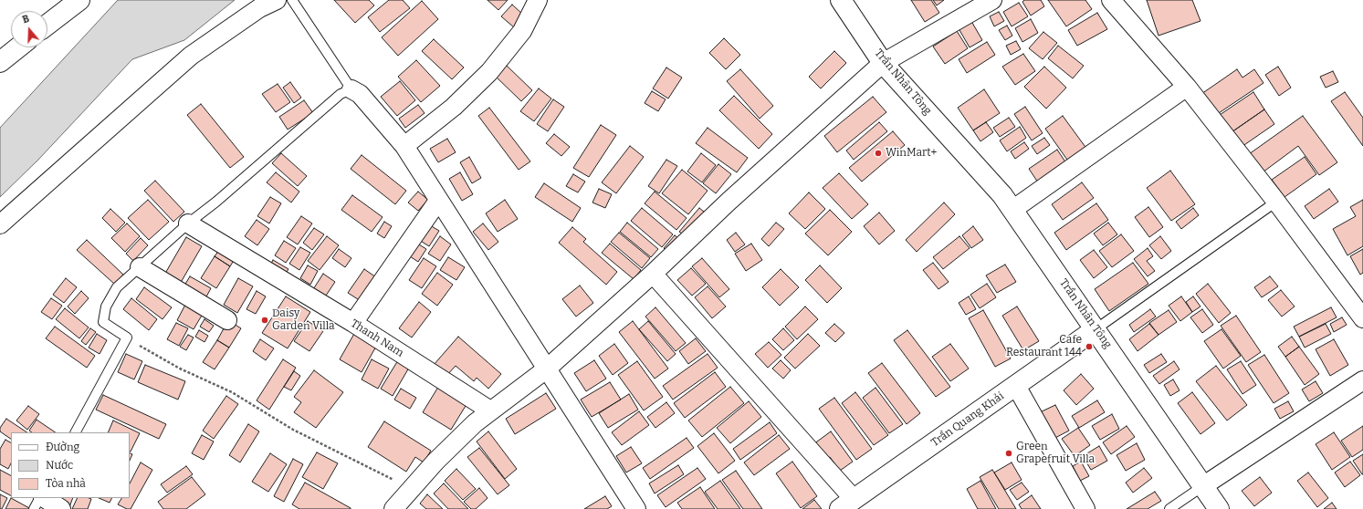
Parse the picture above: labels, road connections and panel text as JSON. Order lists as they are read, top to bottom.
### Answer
{
  "streets": {
    "street": ["Trần Nhân Tông", "Thanh Nam", "Trần Quang Khải"]
  },
  "crossings": [
    ["Trần Nhân Tông", "Trần Quang Khải"]
  ],
  "places": [
    "WinMart+",
    "Daisy Garden Villa",
    "Cafe Restaurant 144",
    "Green Grapefruit Villa"
  ],
  "legend": ["Đường", "Nước", "Tòa nhà"],
  "north": "top"
}
